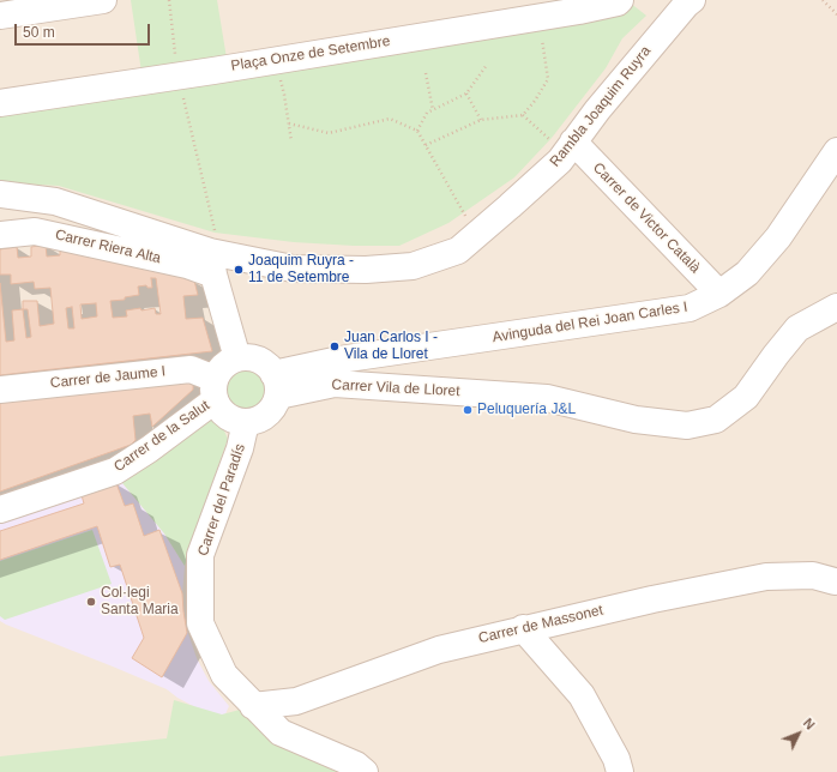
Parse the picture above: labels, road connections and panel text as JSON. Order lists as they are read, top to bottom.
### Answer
{
  "streets": {
    "street": [
      "Plaça Onze de Setembre",
      "Rambla Joaquim Ruyra",
      "Carrer de Victor Català",
      "Carrer Riera Alta",
      "Avinguda del Rei Joan Carles I",
      "Carrer de Jaume I",
      "Carrer Vila de Lloret",
      "Carrer de la Salut",
      "Carrer del Paradís",
      "Carrer de Massonet"
    ]
  },
  "crossings": [
    ["Rambla Joaquim Ruyra", "Carrer de Victor Català"],
    ["Rambla Joaquim Ruyra", "Carrer Riera Alta"],
    ["Carrer de Victor Català", "Avinguda del Rei Joan Carles I"],
    ["Avinguda del Rei Joan Carles I", "Carrer de Jaume I"],
    ["Avinguda del Rei Joan Carles I", "Carrer Vila de Lloret"],
    ["Avinguda del Rei Joan Carles I", "Carrer de la Salut"],
    ["Avinguda del Rei Joan Carles I", "Carrer del Paradís"],
    ["Carrer de Jaume I", "Carrer Vila de Lloret"],
    ["Carrer de Jaume I", "Carrer de la Salut"],
    ["Carrer de Jaume I", "Carrer del Paradís"],
    ["Carrer Vila de Lloret", "Carrer de la Salut"],
    ["Carrer Vila de Lloret", "Carrer del Paradís"],
    ["Carrer de la Salut", "Carrer del Paradís"],
    ["Carrer del Paradís", "Carrer de Massonet"]
  ],
  "places": [
    "Joaquim Ruyra - 11 de Setembre",
    "Juan Carlos I - Vila de Lloret",
    "Peluquería J&L",
    "Col·legi Santa Maria"
  ],
  "scale_bar": "50 m",
  "north": "top right"
}
